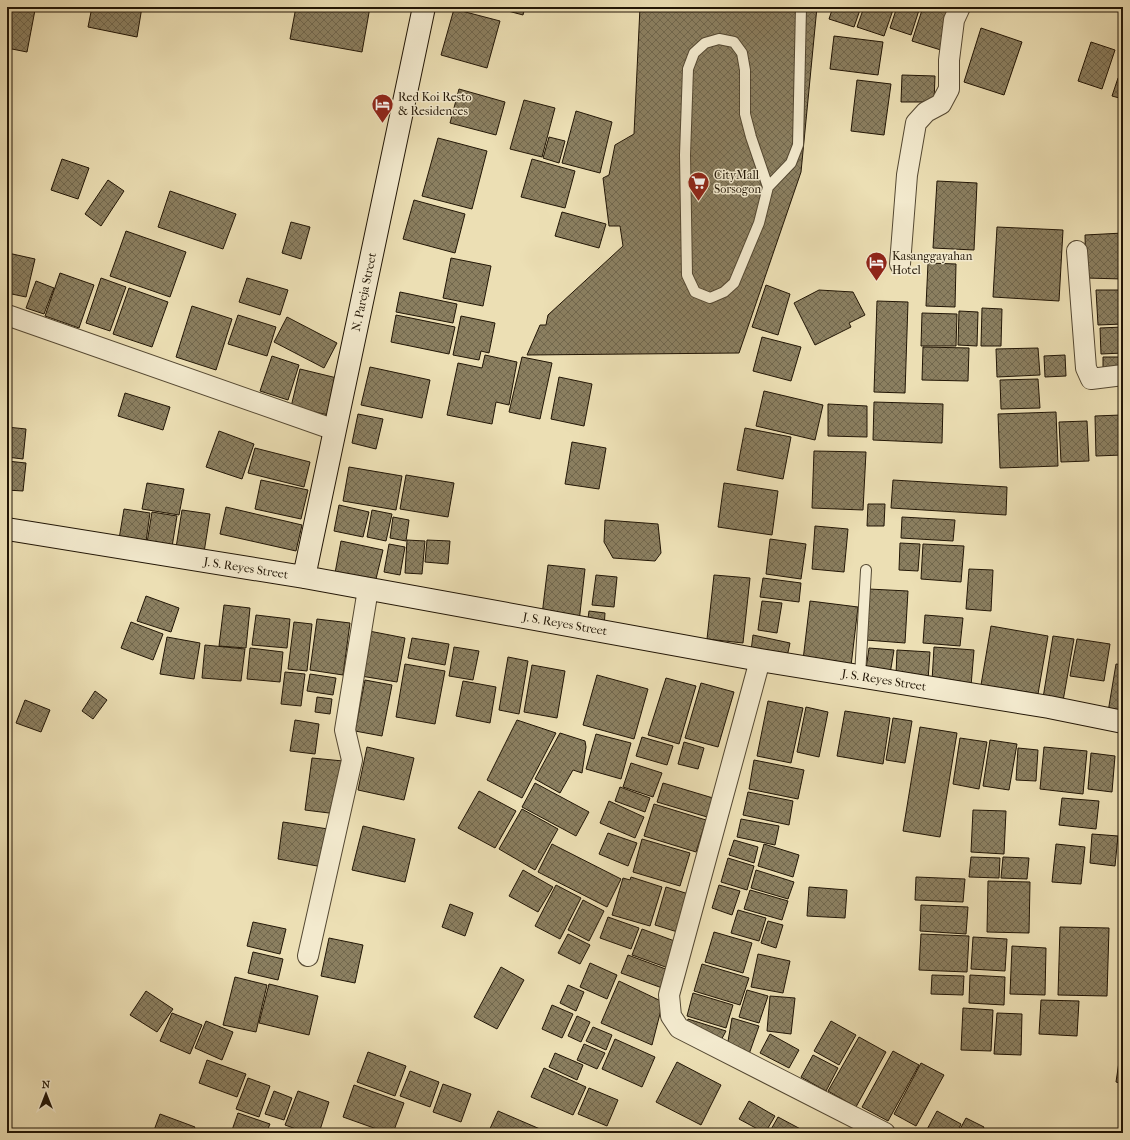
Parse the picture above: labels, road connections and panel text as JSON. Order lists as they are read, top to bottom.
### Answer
{
  "streets": {
    "street": ["N. Pareja Street", "J. S. Reyes Street"]
  },
  "crossings": [
    ["N. Pareja Street", "J. S. Reyes Street"]
  ],
  "places": {
    "hotel": ["Red Koi Resto & Residences", "Kasanggayahan Hotel"],
    "supermarket": ["CityMall Sorsogon"]
  },
  "north": "top"
}
